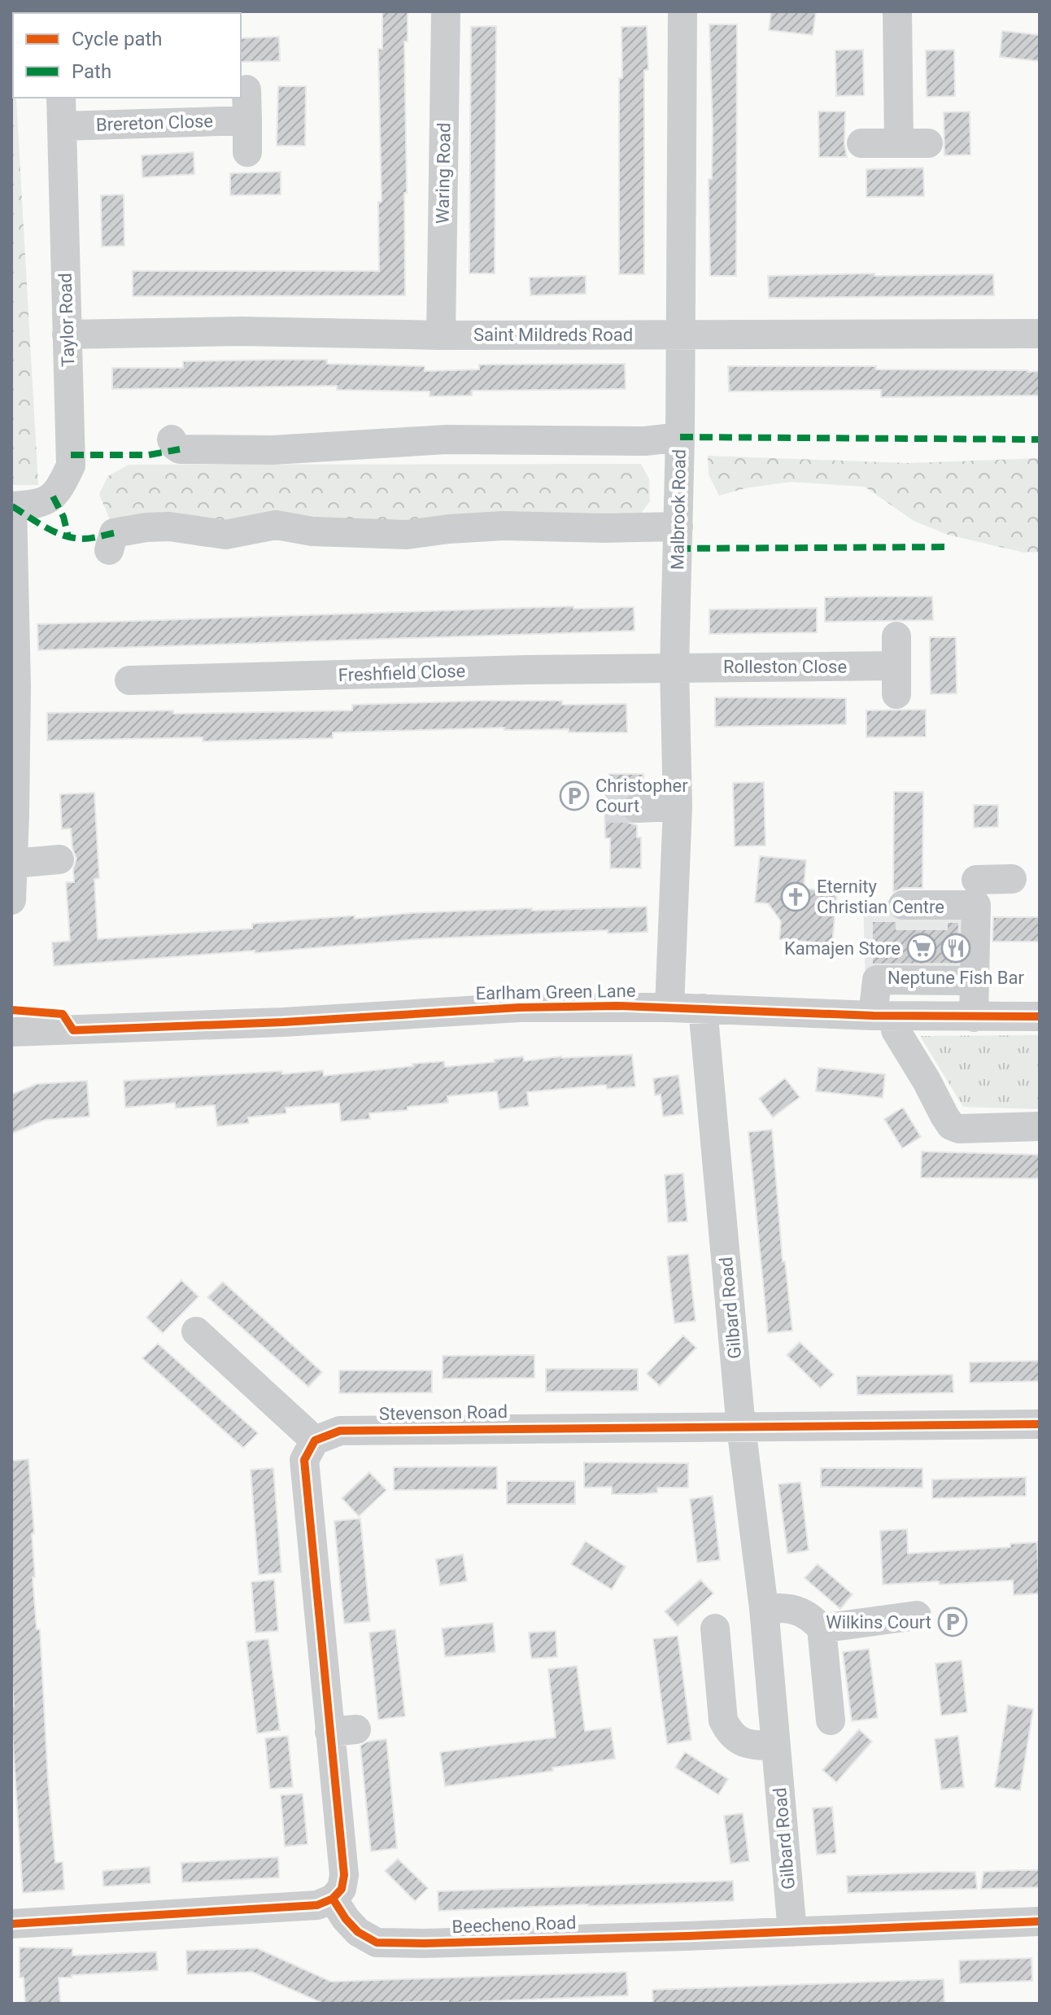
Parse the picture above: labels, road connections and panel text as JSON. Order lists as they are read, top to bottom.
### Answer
{
  "streets": {
    "street": [
      "Brereton Close",
      "Waring Road",
      "Taylor Road",
      "Saint Mildreds Road",
      "Malbrook Road",
      "Rolleston Close",
      "Freshfield Close",
      "Earlham Green Lane",
      "Gilbard Road",
      "Stevenson Road",
      "Beecheno Road"
    ]
  },
  "crossings": [
    ["Brereton Close", "Taylor Road"],
    ["Waring Road", "Saint Mildreds Road"],
    ["Taylor Road", "Saint Mildreds Road"],
    ["Saint Mildreds Road", "Malbrook Road"],
    ["Malbrook Road", "Rolleston Close"],
    ["Malbrook Road", "Freshfield Close"],
    ["Malbrook Road", "Earlham Green Lane"],
    ["Rolleston Close", "Freshfield Close"],
    ["Earlham Green Lane", "Gilbard Road"],
    ["Gilbard Road", "Stevenson Road"],
    ["Gilbard Road", "Beecheno Road"]
  ],
  "places": {
    "parking": ["Christopher Court", "Wilkins Court"],
    "church": ["Eternity Christian Centre"],
    "supermarket": ["Kamajen Store"],
    "restaurant": ["Neptune Fish Bar"]
  },
  "legend": ["Cycle path", "Path"]
}
